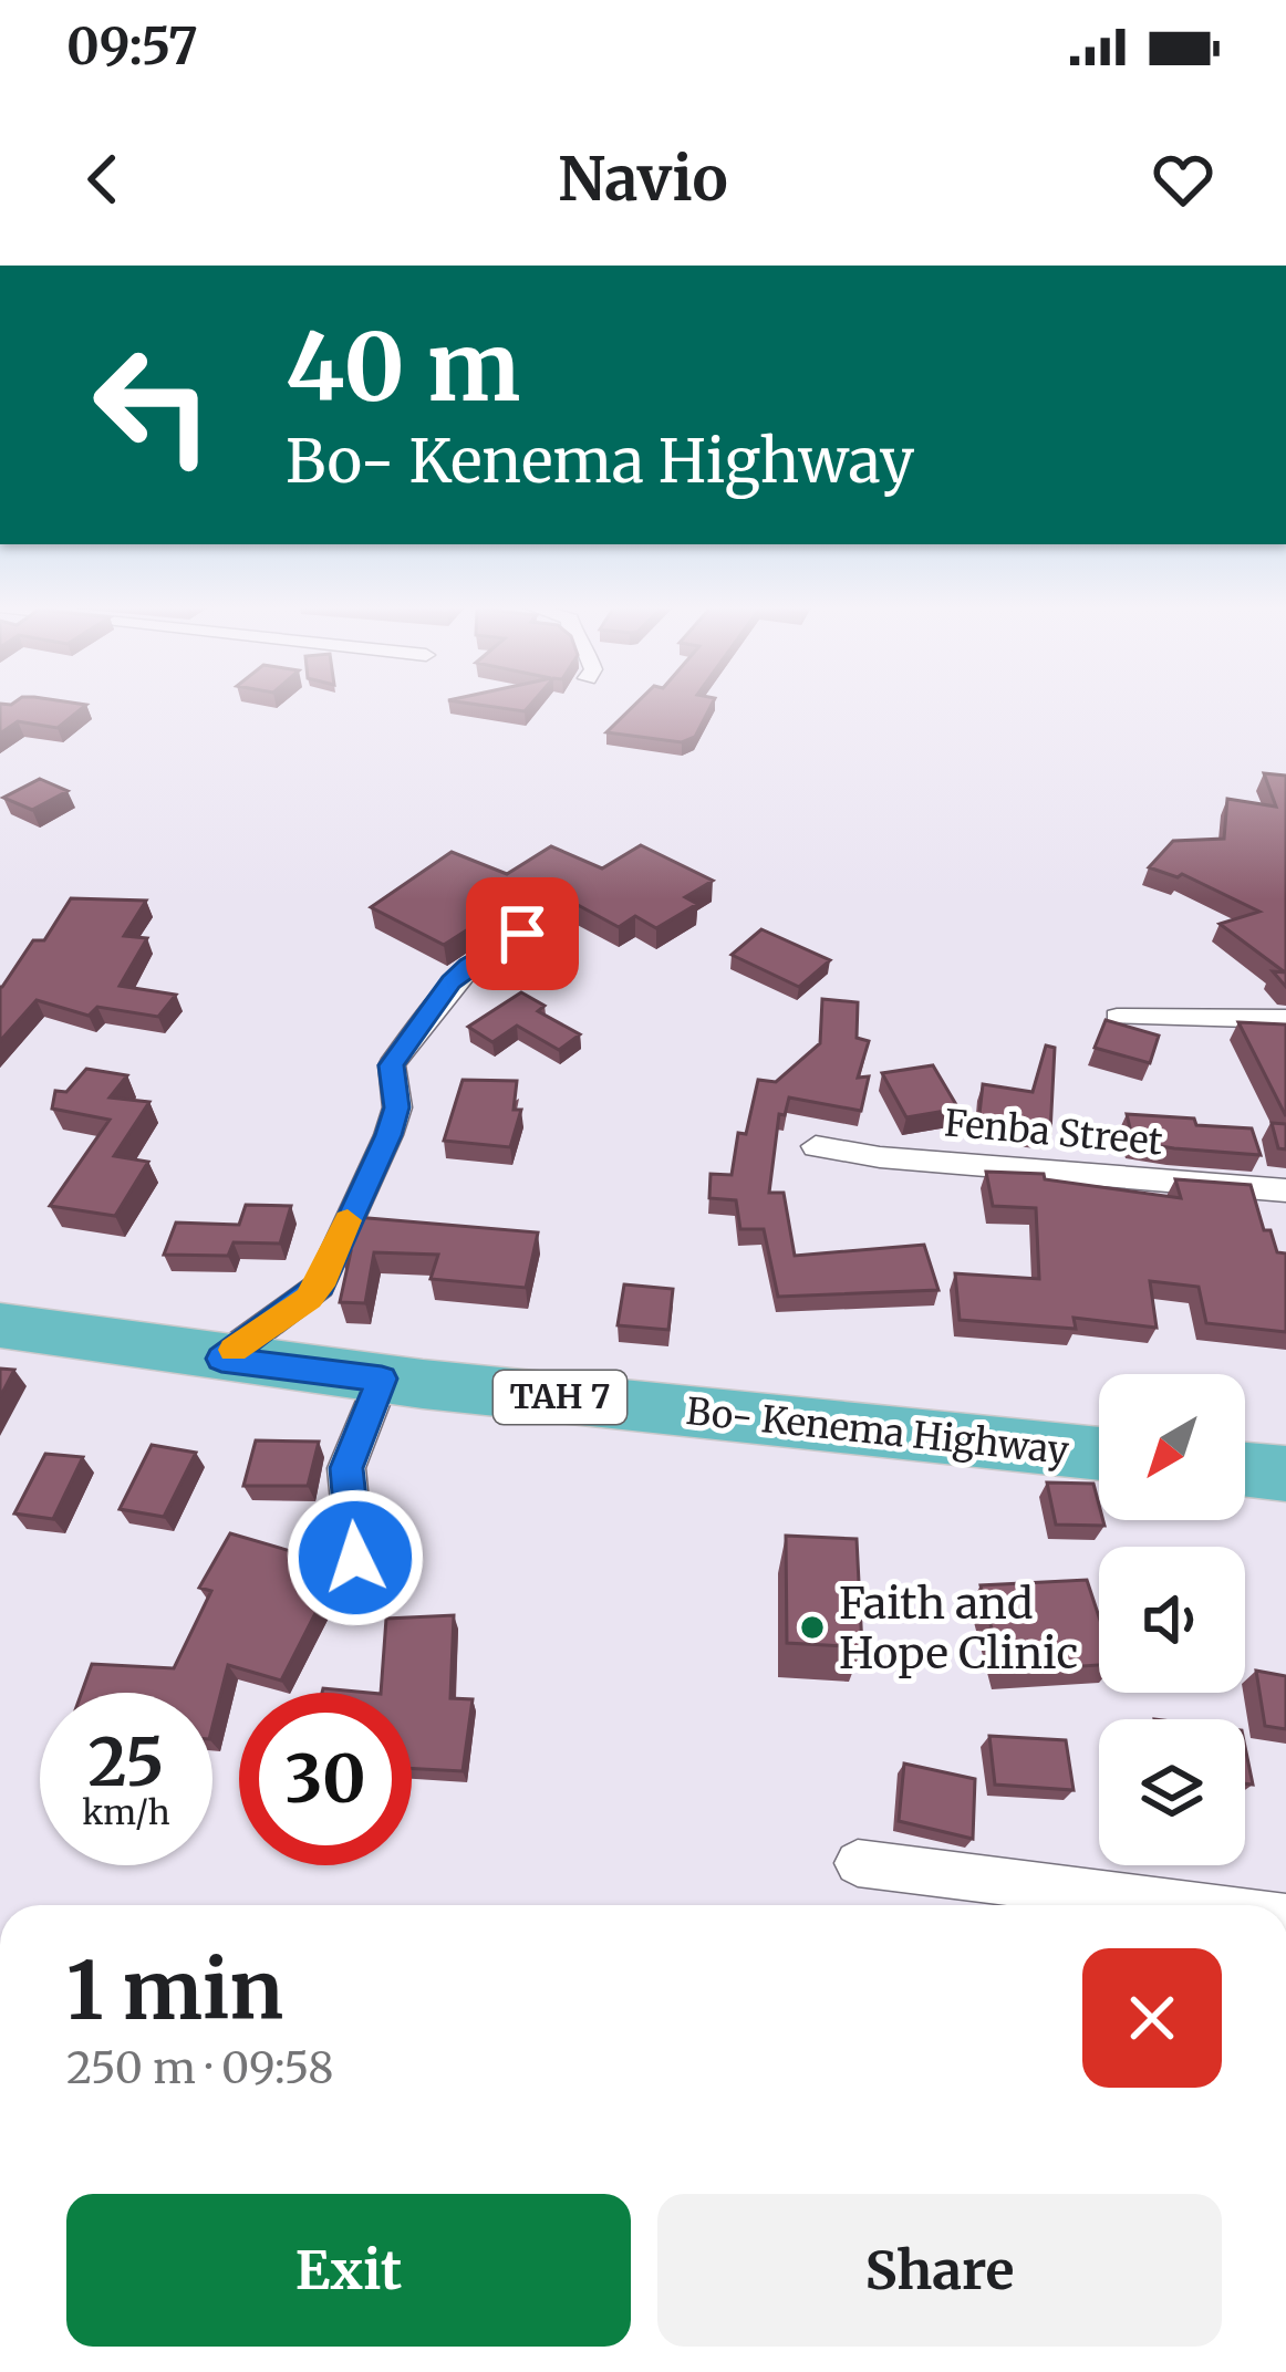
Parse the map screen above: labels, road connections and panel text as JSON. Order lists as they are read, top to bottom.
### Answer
{
  "streets": {
    "highway": ["TAH 7", "Bo- Kenema Highway"],
    "street": ["Fenba Street"]
  },
  "places": ["Faith and Hope Clinic"],
  "north": "bottom left",
  "page": {
    "status": "09:57",
    "header": "Navio",
    "turn": ["40 m", "Bo- Kenema Highway"],
    "speed": "25 km/h",
    "limit": "30",
    "heading": ["1 min", "250 m · 09:58"],
    "buttons": ["Exit", "Share"]
  }
}
